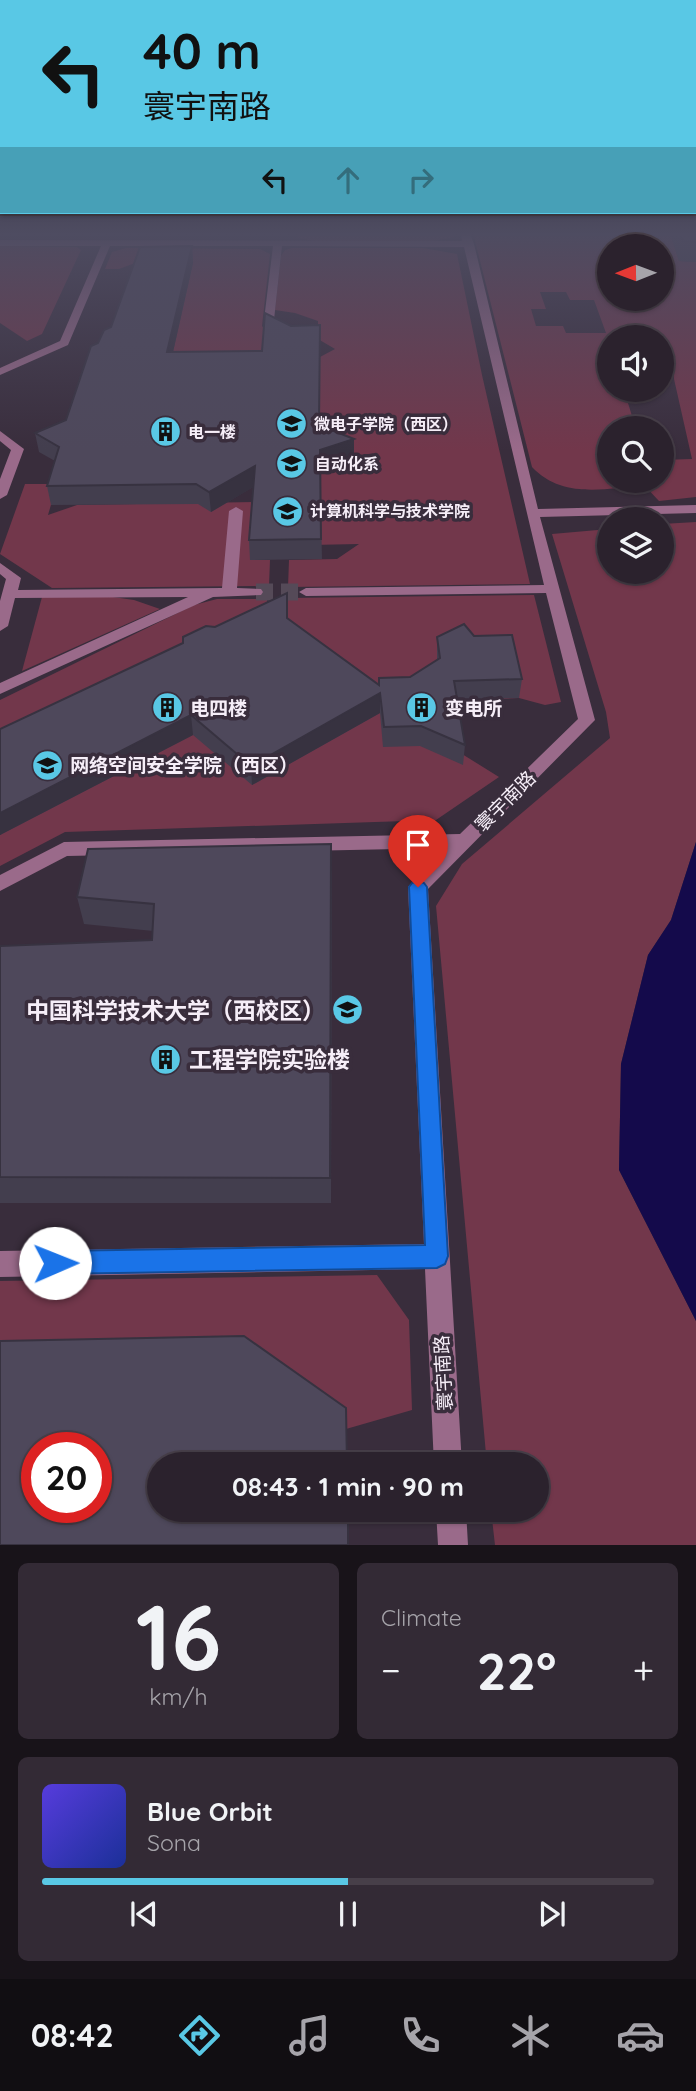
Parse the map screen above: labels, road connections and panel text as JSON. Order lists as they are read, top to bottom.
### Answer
{
  "streets": {
    "street": ["寰宇南路"]
  },
  "places": {
    "school or university": [
      "微电子学院（西区）",
      "自动化系",
      "计算机科学与技术学院",
      "网络空间安全学院（西区）",
      "中国科学技术大学（西校区）"
    ],
    "building": [
      "电一楼",
      "电四楼",
      "变电所",
      "工程学院实验楼"
    ]
  },
  "north": "left",
  "page": {
    "turn": ["40 m", "寰宇南路"],
    "limit": "20",
    "trip": "08:43 · 1 min · 90 m",
    "tile": [
      ["16", "km/h"],
      "Climate"
    ],
    "heat": ["−", "22°", "+"],
    "song": ["Blue Orbit", "Sona"],
    "tabs": "08:42"
  }
}
